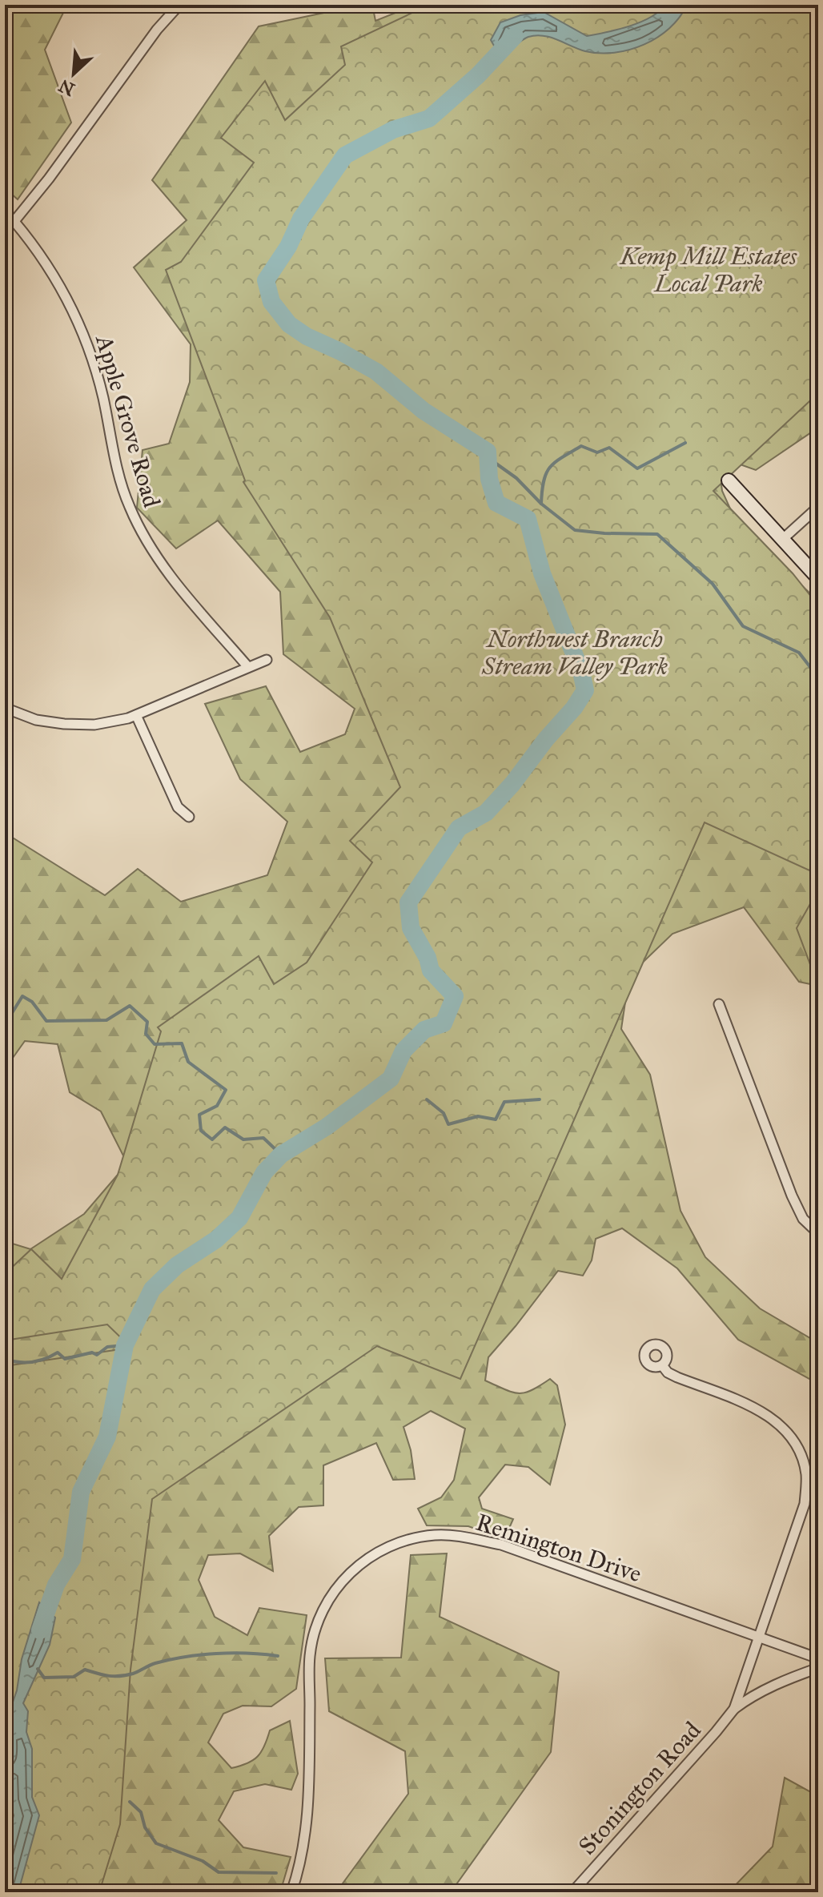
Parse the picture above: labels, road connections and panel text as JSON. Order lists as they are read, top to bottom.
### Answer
{
  "streets": {
    "street": ["Apple Grove Road", "Remington Drive", "Stonington Road"]
  },
  "crossings": [
    ["Remington Drive", "Stonington Road"]
  ],
  "parks": ["Kemp Mill Estates Local Park", "Northwest Branch Stream Valley Park"],
  "north": "bottom left"
}
